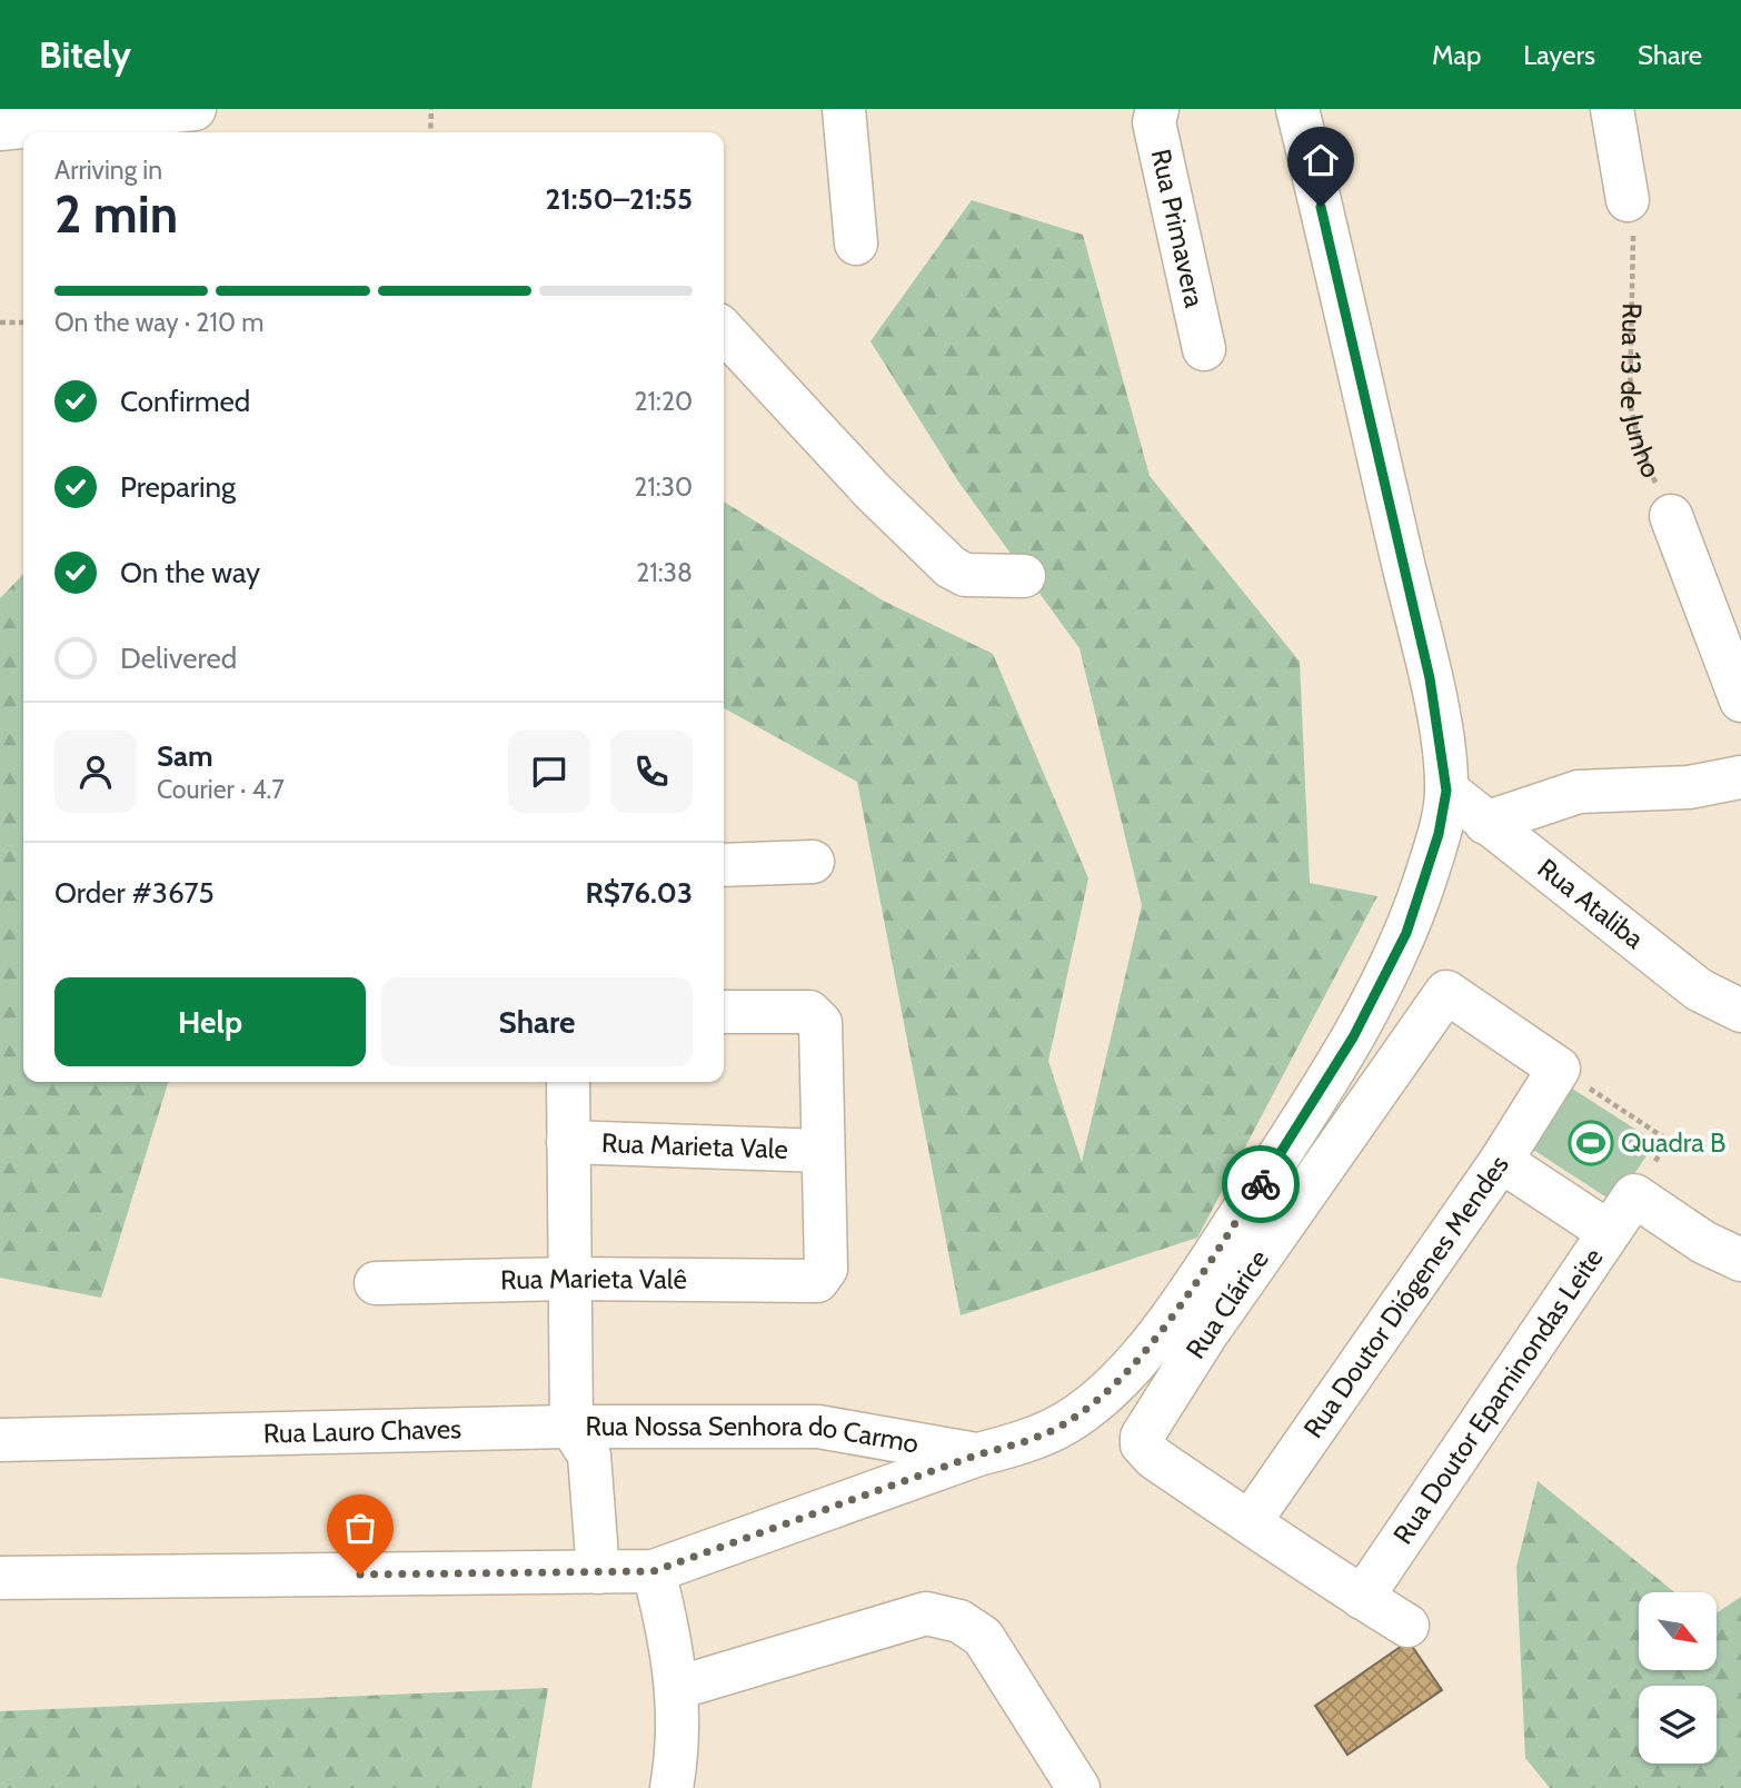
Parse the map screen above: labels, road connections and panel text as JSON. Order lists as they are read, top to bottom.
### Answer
{
  "streets": {
    "street": [
      "Rua Primavera",
      "Rua Ataliba",
      "Rua Marieta Vale",
      "Rua Marieta Valê",
      "Rua Doutor Diógenes Mendes",
      "Rua Clárice",
      "Rua Doutor Epaminondas Leite",
      "Rua Lauro Chaves",
      "Rua Nossa Senhora do Carmo"
    ],
    "path": ["Rua 13 de Junho"]
  },
  "crossings": [
    ["Rua Ataliba", "Rua Nossa Senhora do Carmo"],
    ["Rua Marieta Vale", "Rua Marieta Valê"],
    ["Rua Doutor Diógenes Mendes", "Rua Clárice"],
    ["Rua Lauro Chaves", "Rua Nossa Senhora do Carmo"]
  ],
  "places": {
    "sports": ["Quadra B"]
  },
  "north": "bottom right",
  "page": {
    "header": "Bitely",
    "nav": ["Map", "Layers", "Share"],
    "heading": ["2 min", "Arriving in", "21:50–21:55"],
    "panel": [
      "Sam",
      "Courier · 4.7",
      "Order #3675",
      "R$76.03"
    ],
    "bar": "On the way · 210 m",
    "list": [
      ["Confirmed", "21:20"],
      ["Preparing", "21:30"],
      ["On the way", "21:38"],
      "Delivered"
    ],
    "buttons": ["Help", "Share"]
  }
}
